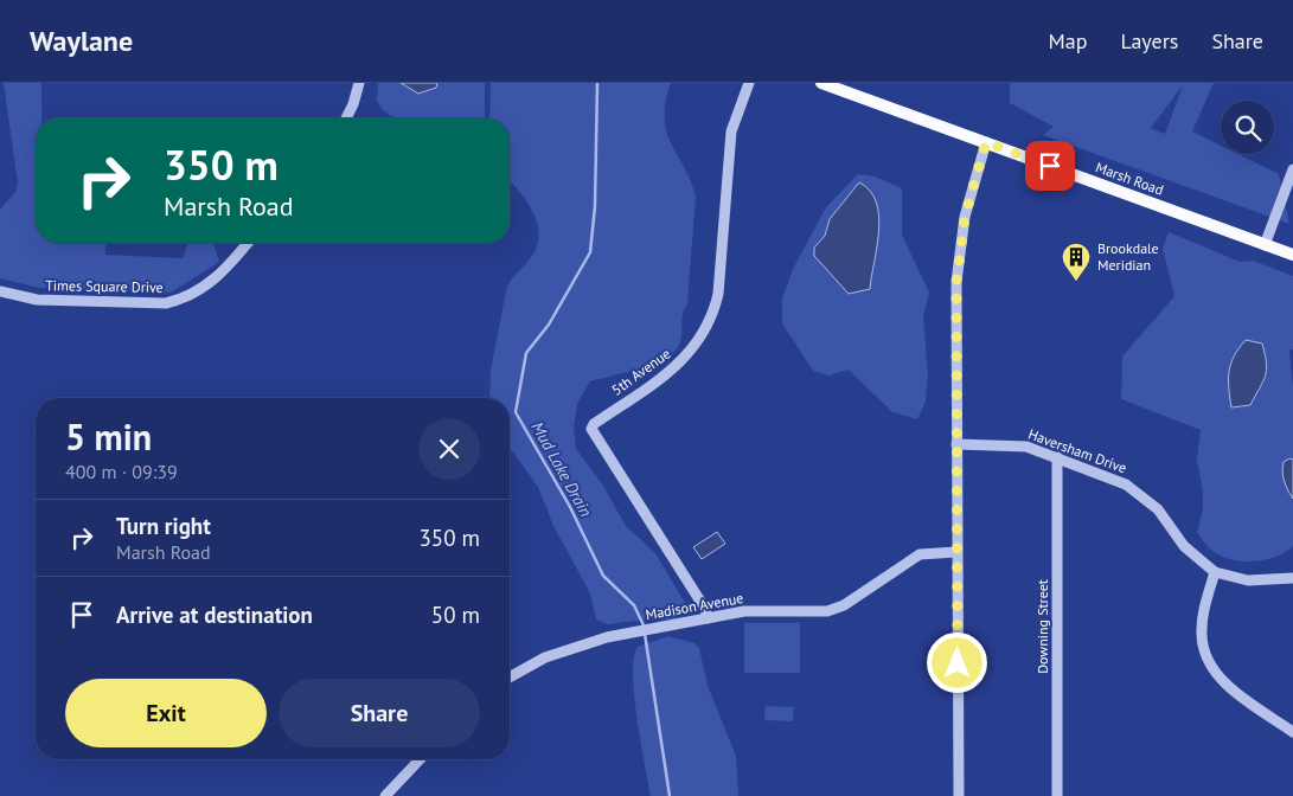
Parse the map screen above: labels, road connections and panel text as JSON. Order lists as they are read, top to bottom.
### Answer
{
  "streets": {
    "main road": ["Marsh Road"],
    "street": [
      "Times Square Drive",
      "5th Avenue",
      "Haversham Drive",
      "Madison Avenue",
      "Downing Street"
    ]
  },
  "crossings": [
    ["5th Avenue", "Madison Avenue"],
    ["Haversham Drive", "Downing Street"]
  ],
  "water": ["Mud Lake Drain"],
  "places": {
    "building": ["Brookdale Meridian"]
  },
  "page": {
    "header": "Waylane",
    "nav": ["Map", "Layers", "Share"],
    "turn": ["350 m", "Marsh Road"],
    "heading": ["5 min", "400 m · 09:39"],
    "list": [
      {
        "name": "Turn right",
        "note": "Marsh Road",
        "value": "350 m"
      },
      {
        "name": "Arrive at destination",
        "value": "50 m"
      }
    ],
    "buttons": ["Exit", "Share"]
  }
}
